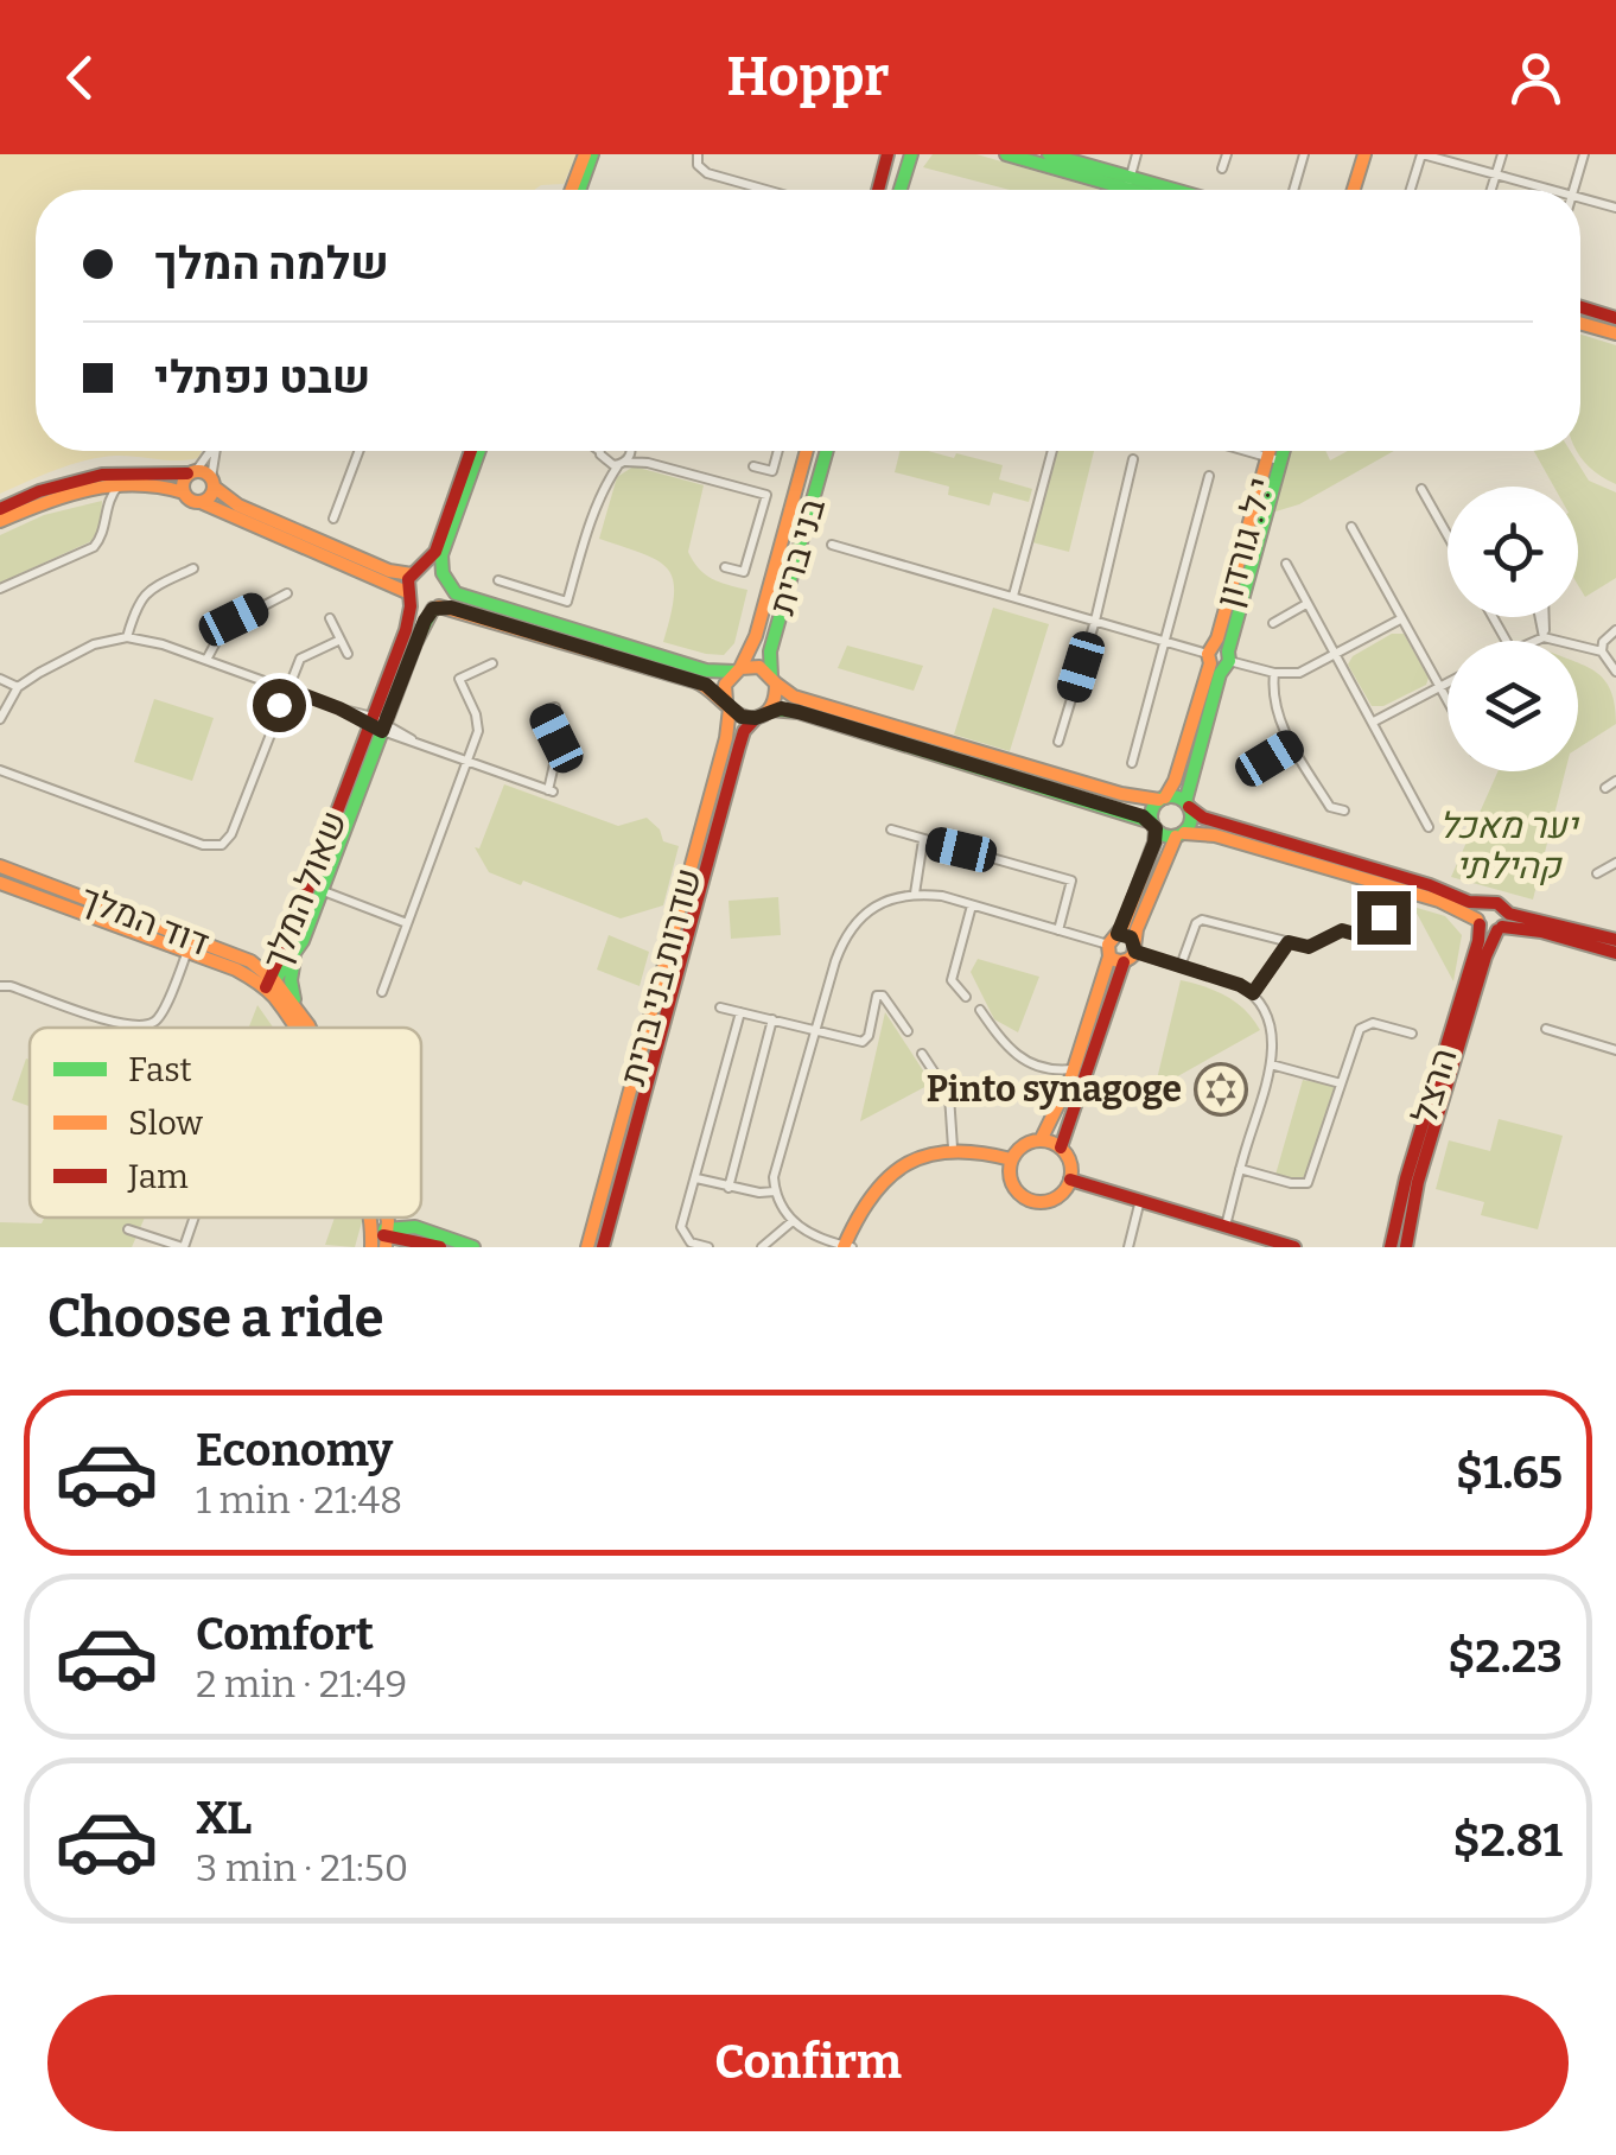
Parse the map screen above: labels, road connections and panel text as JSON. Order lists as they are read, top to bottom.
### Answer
{
  "streets": {
    "main road": [
      "י.ל. גורדון",
      "בני ברית",
      "שאול המלך",
      "דוד המלך",
      "שדרות בני ברית",
      "הרצל"
    ]
  },
  "crossings": [
    ["בני ברית", "שדרות בני ברית"],
    ["שאול המלך", "דוד המלך"]
  ],
  "parks": ["יער מאכל קהילתי"],
  "places": {
    "synagogue": ["Pinto synagoge"]
  },
  "legend": ["Fast", "Slow", "Jam"],
  "page": {
    "header": "Hoppr",
    "banner": ["שלמה המלך", "שבט נפתלי"],
    "heading": "Choose a ride",
    "list": [
      {
        "name": "Economy",
        "note": "1 min · 21:48",
        "value": "$1.65"
      },
      {
        "name": "Comfort",
        "note": "2 min · 21:49",
        "value": "$2.23"
      },
      {
        "name": "XL",
        "note": "3 min · 21:50",
        "value": "$2.81"
      }
    ],
    "buttons": "Confirm"
  }
}
